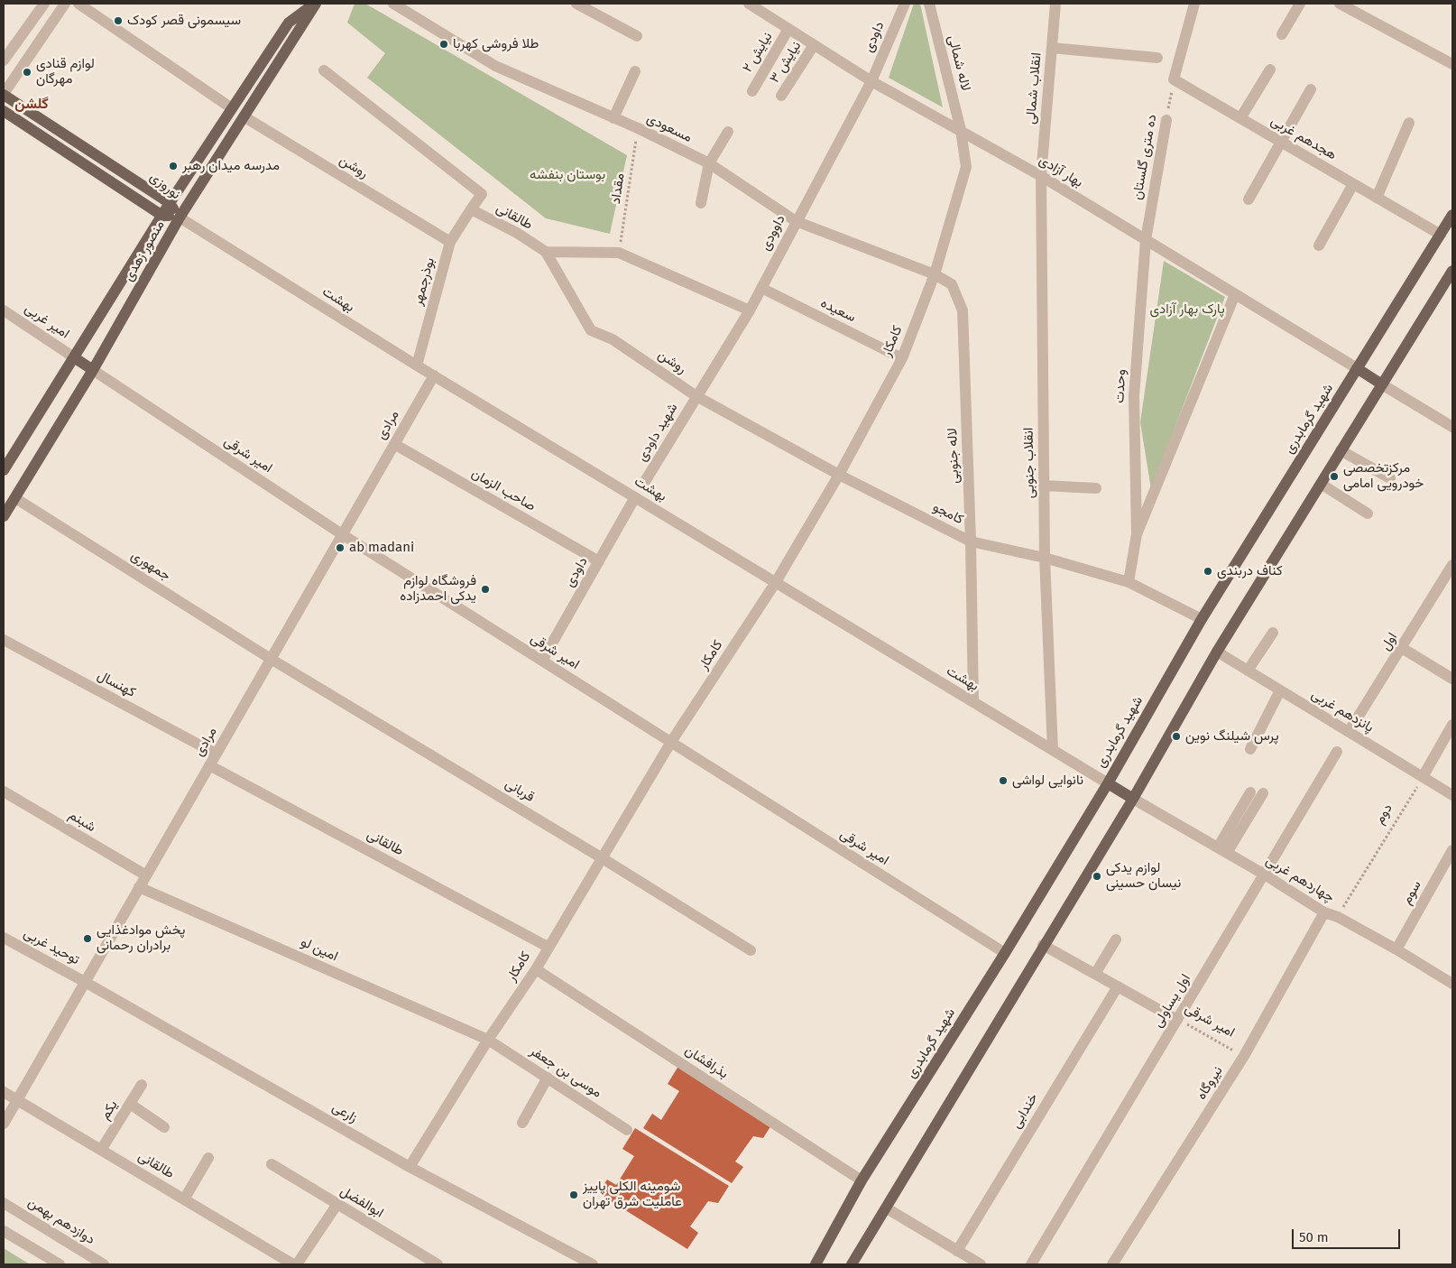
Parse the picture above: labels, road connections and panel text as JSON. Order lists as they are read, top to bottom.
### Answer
{
  "streets": {
    "main road": ["نوروزی", "منصور زهدی", "شهید گرمابدری"],
    "street": [
      "داودی",
      "نیایش ۲",
      "نیایش ۳",
      "لاله شمالی",
      "انقلاب شمالی",
      "مسعودی",
      "هجدهم غربی",
      "ده متری گلستان",
      "روشن",
      "بهار آزادی",
      "طالقانی",
      "داوودی",
      "بوذرجمهر",
      "بهشت",
      "سعیده",
      "امیر غربی",
      "کامکار",
      "وحدت",
      "مرادی",
      "شهید داودی",
      "امیر شرقی",
      "لاله جنوبی",
      "انقلاب جنوبی",
      "صاحب الزمان",
      "کامجو",
      "جمهوری",
      "اول",
      "کهنسال",
      "پانزدهم غربی",
      "قربانی",
      "شبنم",
      "چهاردهم غربی",
      "سوم",
      "توحید غربی",
      "امین لو",
      "اول یساولی",
      "بذرافشان",
      "موسی بن جعفر",
      "نیروگاه",
      "یکم",
      "خندابی",
      "زارعی",
      "ابوالفضل",
      "دوازدهم بهمن"
    ],
    "path": ["مقداد", "دوم"]
  },
  "crossings": [
    ["داودی", "بهار آزادی"],
    ["داودی", "داوودی"],
    ["داودی", "بهشت"],
    ["داودی", "امیر شرقی"],
    ["داودی", "صاحب الزمان"],
    ["نیایش ۲", "بهار آزادی"],
    ["نیایش ۳", "بهار آزادی"],
    ["لاله شمالی", "بهار آزادی"],
    ["لاله شمالی", "کامکار"],
    ["انقلاب شمالی", "بهار آزادی"],
    ["انقلاب شمالی", "انقلاب جنوبی"],
    ["مسعودی", "مقداد"],
    ["مسعودی", "داوودی"],
    ["مسعودی", "کامکار"],
    ["مسعودی", "لاله جنوبی"],
    ["هجدهم غربی", "ده متری گلستان"],
    ["هجدهم غربی", "شهید گرمابدری"],
    ["ده متری گلستان", "بهار آزادی"],
    ["ده متری گلستان", "وحدت"],
    ["روشن", "طالقانی"],
    ["روشن", "داوودی"],
    ["روشن", "منصور زهدی"],
    ["روشن", "بوذرجمهر"],
    ["روشن", "شهید داودی"],
    ["روشن", "کامجو"],
    ["بهار آزادی", "داوودی"],
    ["بهار آزادی", "کامکار"],
    ["بهار آزادی", "وحدت"],
    ["بهار آزادی", "شهید گرمابدری"],
    ["بهار آزادی", "انقلاب جنوبی"],
    ["نوروزی", "منصور زهدی"],
    ["نوروزی", "بهشت"],
    ["طالقانی", "بوذرجمهر"],
    ["طالقانی", "کامکار"],
    ["طالقانی", "مرادی"],
    ["طالقانی", "یکم"],
    ["داوودی", "سعیده"],
    ["داوودی", "شهید داودی"],
    ["داوودی", "کامجو"],
    ["منصور زهدی", "بهشت"],
    ["منصور زهدی", "امیر غربی"],
    ["منصور زهدی", "امیر شرقی"],
    ["منصور زهدی", "جمهوری"],
    ["بوذرجمهر", "بهشت"],
    ["بهشت", "کامکار"],
    ["بهشت", "شهید گرمابدری"],
    ["بهشت", "مرادی"],
    ["بهشت", "لاله جنوبی"],
    ["بهشت", "انقلاب جنوبی"],
    ["سعیده", "کامکار"],
    ["کامکار", "امیر شرقی"],
    ["کامکار", "لاله جنوبی"],
    ["کامکار", "کامجو"],
    ["کامکار", "قربانی"],
    ["کامکار", "امین لو"],
    ["کامکار", "بذرافشان"],
    ["کامکار", "موسی بن جعفر"],
    ["کامکار", "زارعی"],
    ["وحدت", "کامجو"],
    ["شهید گرمابدری", "امیر شرقی"],
    ["شهید گرمابدری", "کامجو"],
    ["شهید گرمابدری", "بذرافشان"],
    ["مرادی", "امیر شرقی"],
    ["مرادی", "صاحب الزمان"],
    ["مرادی", "جمهوری"],
    ["مرادی", "کهنسال"],
    ["مرادی", "قربانی"],
    ["مرادی", "شبنم"],
    ["مرادی", "توحید غربی"],
    ["مرادی", "امین لو"],
    ["مرادی", "زارعی"],
    ["شهید داودی", "کامجو"],
    ["امیر شرقی", "اول یساولی"],
    ["امیر شرقی", "نیروگاه"],
    ["امیر شرقی", "خندابی"],
    ["لاله جنوبی", "کامجو"],
    ["انقلاب جنوبی", "کامجو"],
    ["جمهوری", "قربانی"],
    ["اول", "پانزدهم غربی"],
    ["پانزدهم غربی", "دوم"],
    ["دوم", "چهاردهم غربی"],
    ["چهاردهم غربی", "سوم"],
    ["چهاردهم غربی", "اول یساولی"],
    ["چهاردهم غربی", "نیروگاه"],
    ["توحید غربی", "زارعی"],
    ["امین لو", "موسی بن جعفر"]
  ],
  "districts": ["گلشن"],
  "parks": ["بوستان بنفشه", "پارک بهار آزادی"],
  "places": [
    "سیسمونی قصر کودک",
    "طلا فروشی کهربا",
    "لوازم قنادی مهرگان",
    "مدرسه میدان رهبر",
    "مرکزتخصصی خودرویی امامی",
    "ab madani",
    "کناف دربندی",
    "فروشگاه لوازم یدکی احمدزاده",
    "پرس شیلنگ نوین",
    "نانوایی لواشی",
    "لوازم یدکی نیسان حسینی",
    "پخش موادغذایی برادران رحمانی",
    "شومینه الکلی پاییز عاملیت شرق تهران"
  ],
  "scale_bar": "50 m"
}
